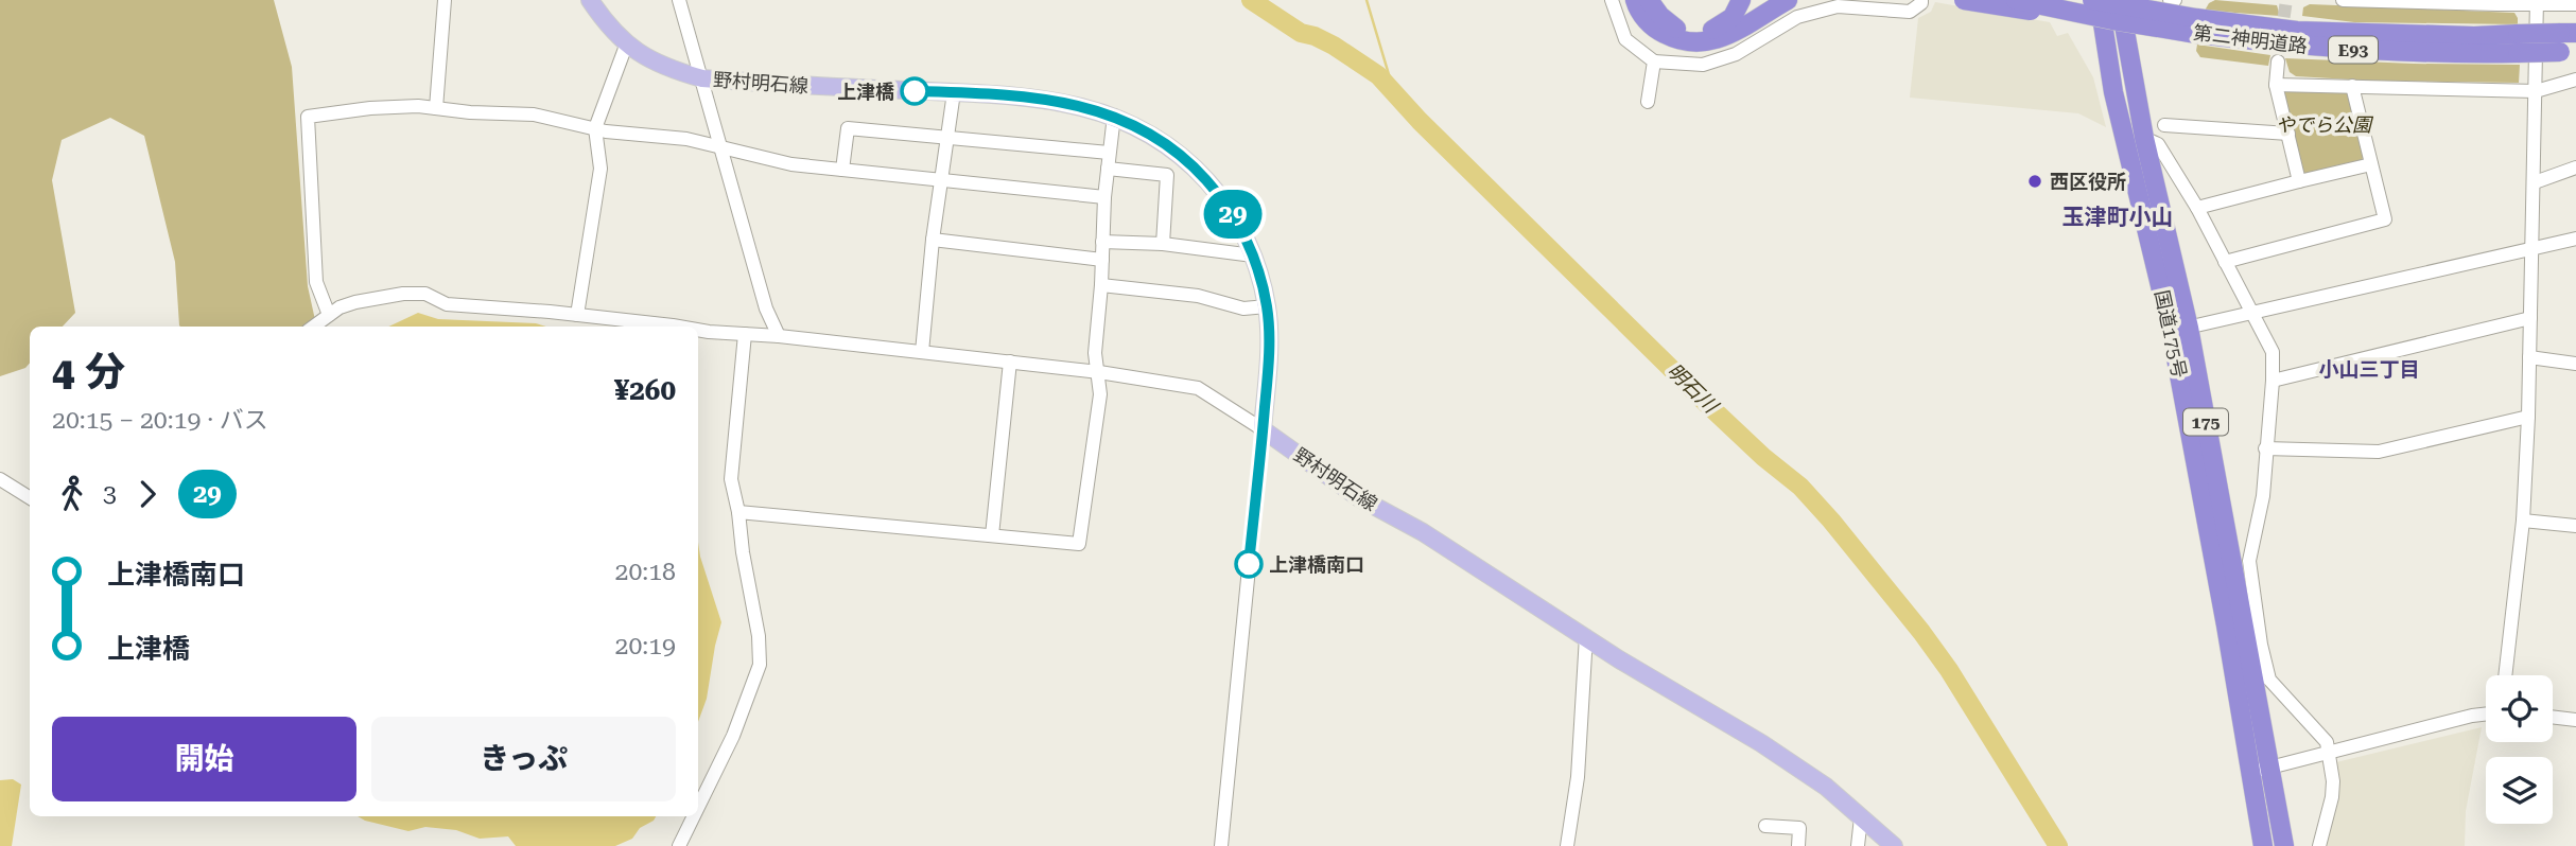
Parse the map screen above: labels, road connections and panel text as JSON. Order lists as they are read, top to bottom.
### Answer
{
  "streets": {
    "highway": [
      "第二神明道路",
      "E93",
      "国道175号",
      "175"
    ],
    "main road": ["野村明石線"]
  },
  "districts": ["玉津町小山", "小山三丁目"],
  "water": ["明石川"],
  "parks": ["やでら公園"],
  "places": ["上津橋", "西区役所", "上津橋南口"],
  "lines": ["bus line 29"],
  "page": {
    "on_map": "29",
    "heading": ["4 分", "20:15 – 20:19 · バス", "¥260"],
    "legs": ["3", "29"],
    "list": [
      {
        "name": "上津橋南口",
        "value": "20:18"
      },
      {
        "name": "上津橋",
        "value": "20:19"
      }
    ],
    "buttons": ["開始", "きっぷ"]
  }
}
